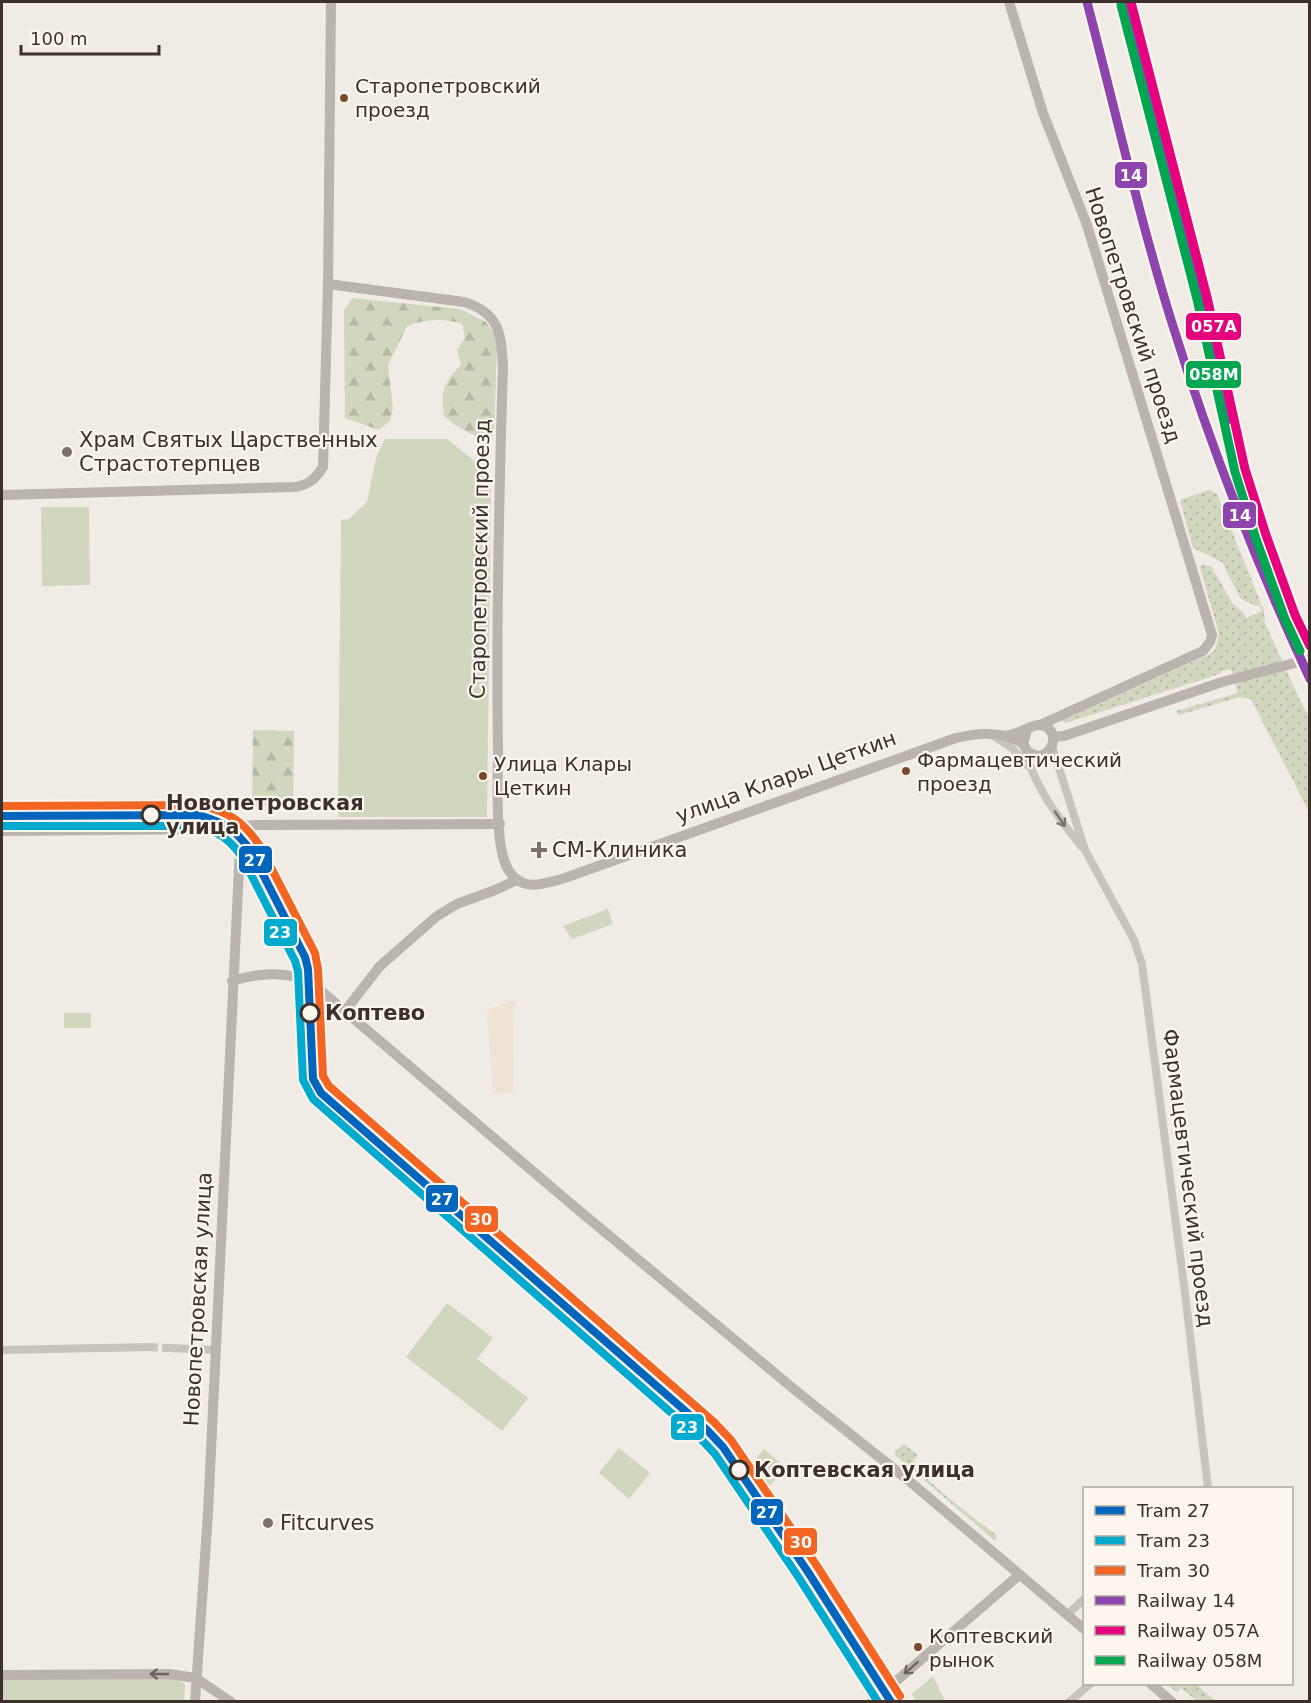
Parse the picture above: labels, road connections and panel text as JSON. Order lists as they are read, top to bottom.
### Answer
{
  "streets": {
    "street": [
      "Новопетровский проезд",
      "Старопетровский проезд",
      "улица Клары Цеткин",
      "Фармацевтический проезд",
      "Новопетровская улица"
    ]
  },
  "crossings": [
    ["Новопетровский проезд", "улица Клары Цеткин"],
    ["Новопетровский проезд", "Фармацевтический проезд"],
    ["улица Клары Цеткин", "Фармацевтический проезд"]
  ],
  "places": {
    "other": [
      "Старопетровский проезд",
      "Храм Святых Царственных Страстотерпцев",
      "Фармацевтический проезд",
      "Улица Клары Цеткин",
      "Новопетровская улица",
      "Коптево",
      "Коптевская улица",
      "Fitcurves",
      "Коптевский рынок"
    ],
    "health": ["СМ-Клиника"]
  },
  "lines": [
    "rail line 14",
    "rail line 057А",
    "rail line 058М",
    "tram line 30",
    "tram line 27",
    "tram line 23"
  ],
  "legend": [
    "Tram 27",
    "Tram 23",
    "Tram 30",
    "Railway 14",
    "Railway 057А",
    "Railway 058М"
  ],
  "scale_bar": "100 m"
}
